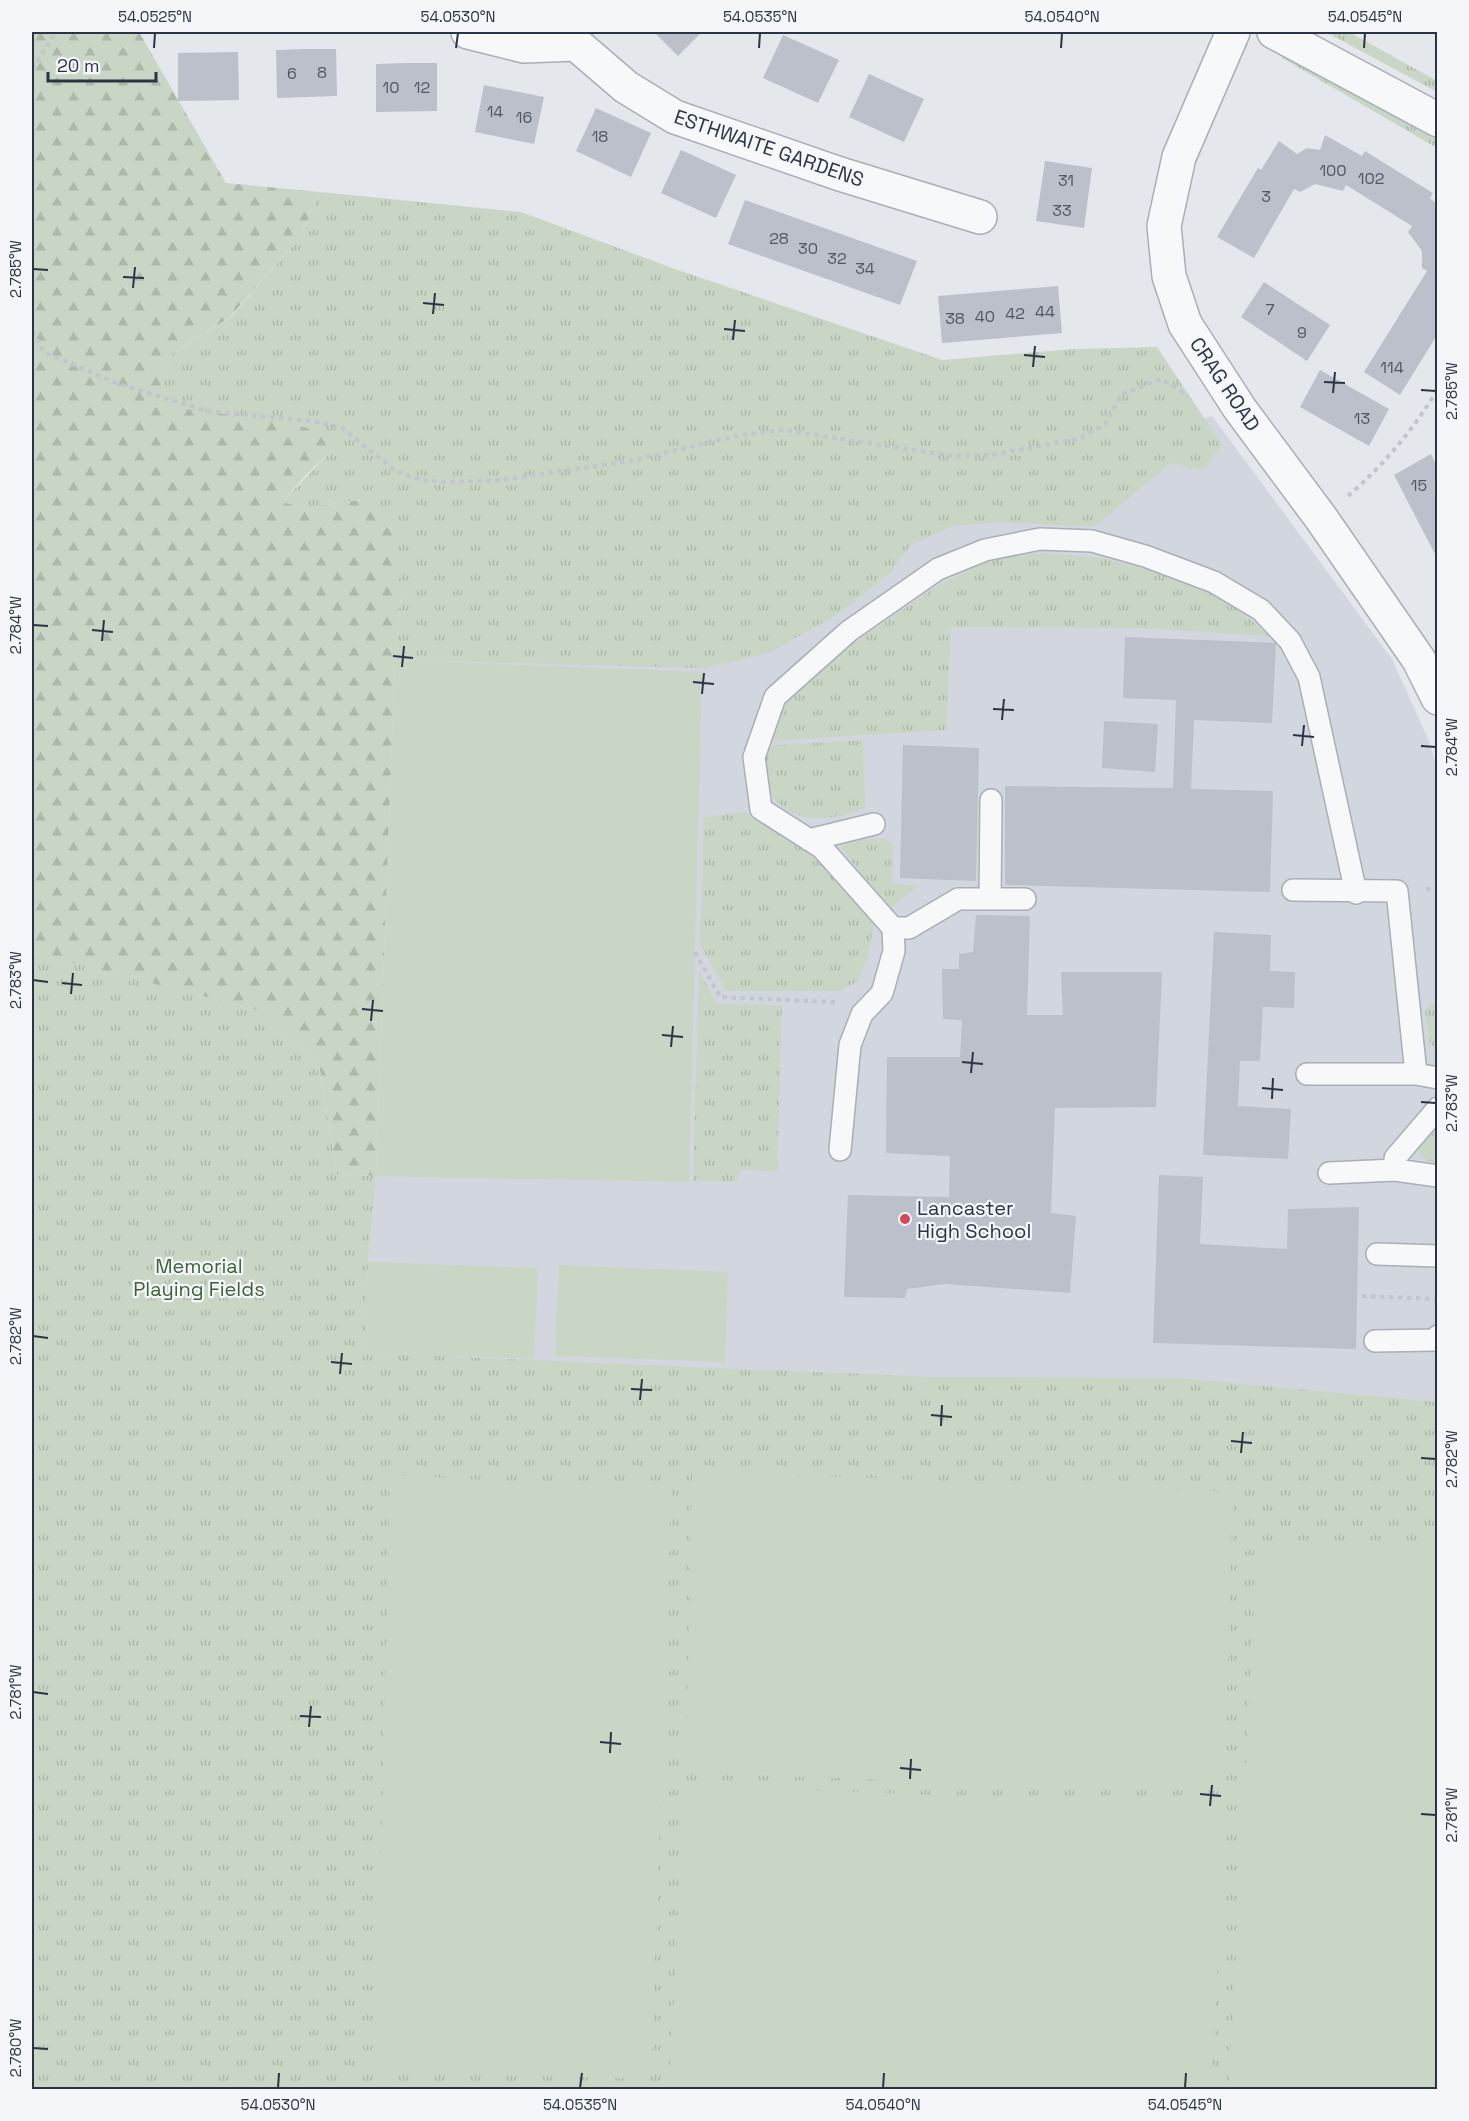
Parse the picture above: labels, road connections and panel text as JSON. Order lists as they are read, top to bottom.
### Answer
{
  "streets": {
    "street": ["ESTHWAITE GARDENS", "CRAG ROAD"]
  },
  "parks": ["Memorial Playing Fields"],
  "places": ["Lancaster High School"],
  "house_numbers": [
    "8",
    "6",
    "10",
    "12",
    "14",
    "16",
    "18",
    "100",
    "102",
    "31",
    "3",
    "33",
    "28",
    "30",
    "32",
    "34",
    "7",
    "44",
    "42",
    "40",
    "38",
    "9",
    "114",
    "13",
    "15"
  ],
  "scale_bar": "20 m",
  "coordinates": [
    "54.0525°N",
    "54.0530°N",
    "54.0535°N",
    "54.0540°N",
    "54.0545°N",
    "2.785°W",
    "2.784°W",
    "2.783°W",
    "2.782°W",
    "2.781°W",
    "2.780°W"
  ]
}
